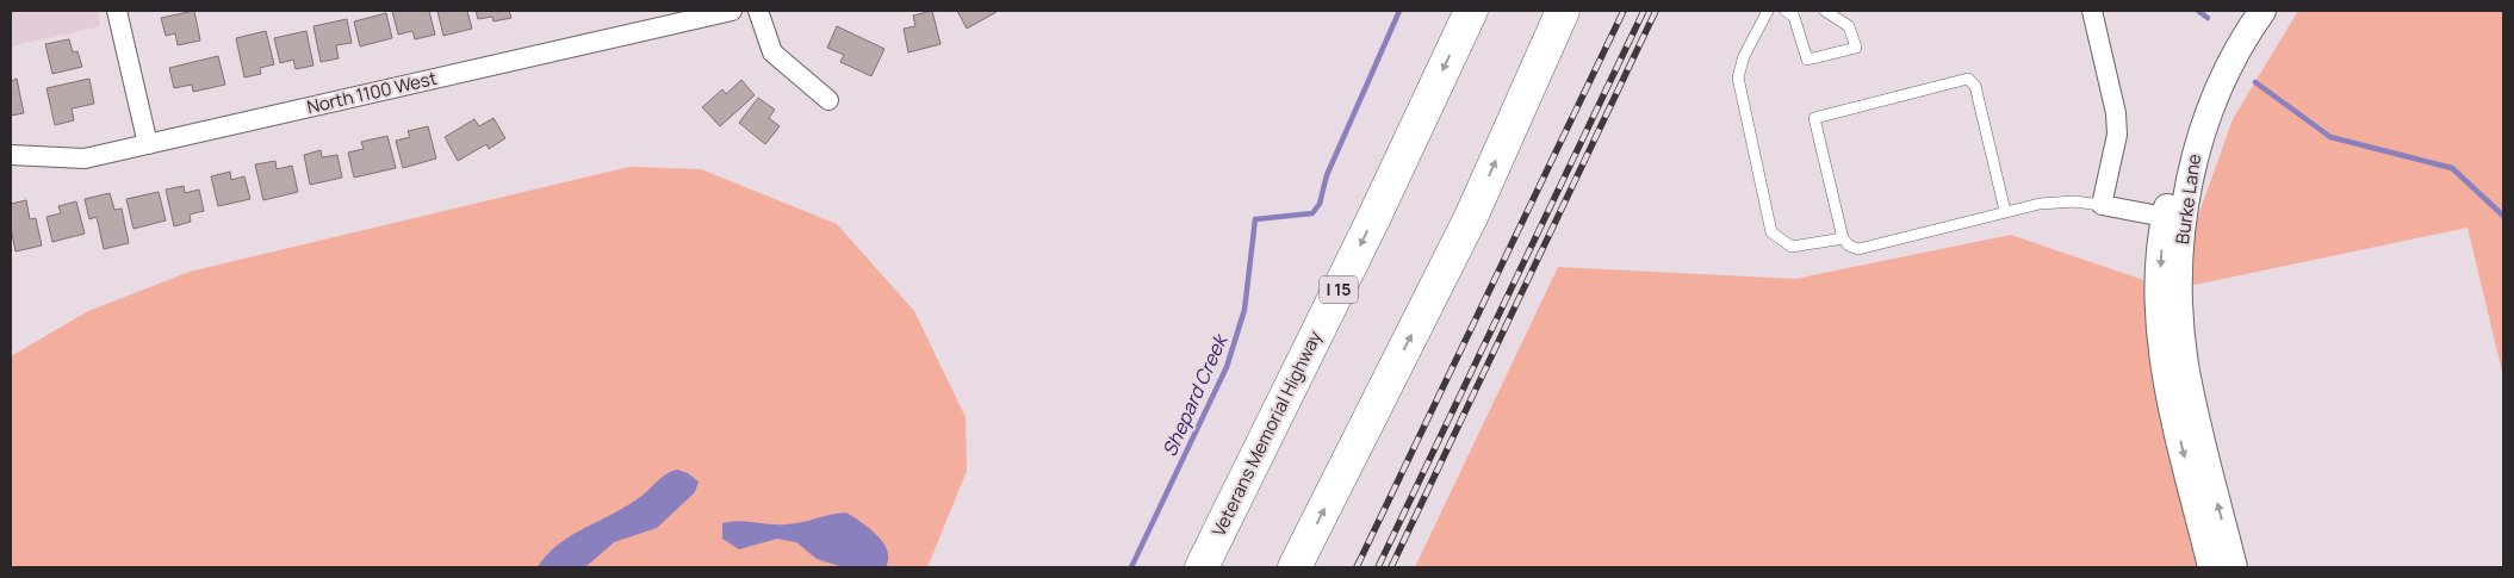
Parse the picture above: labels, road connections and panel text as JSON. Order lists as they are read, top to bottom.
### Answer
{
  "streets": {
    "highway": ["I 15", "Veterans Memorial Highway"],
    "street": ["North 1100 West", "Burke Lane"]
  },
  "water": ["Shepard Creek"]
}
